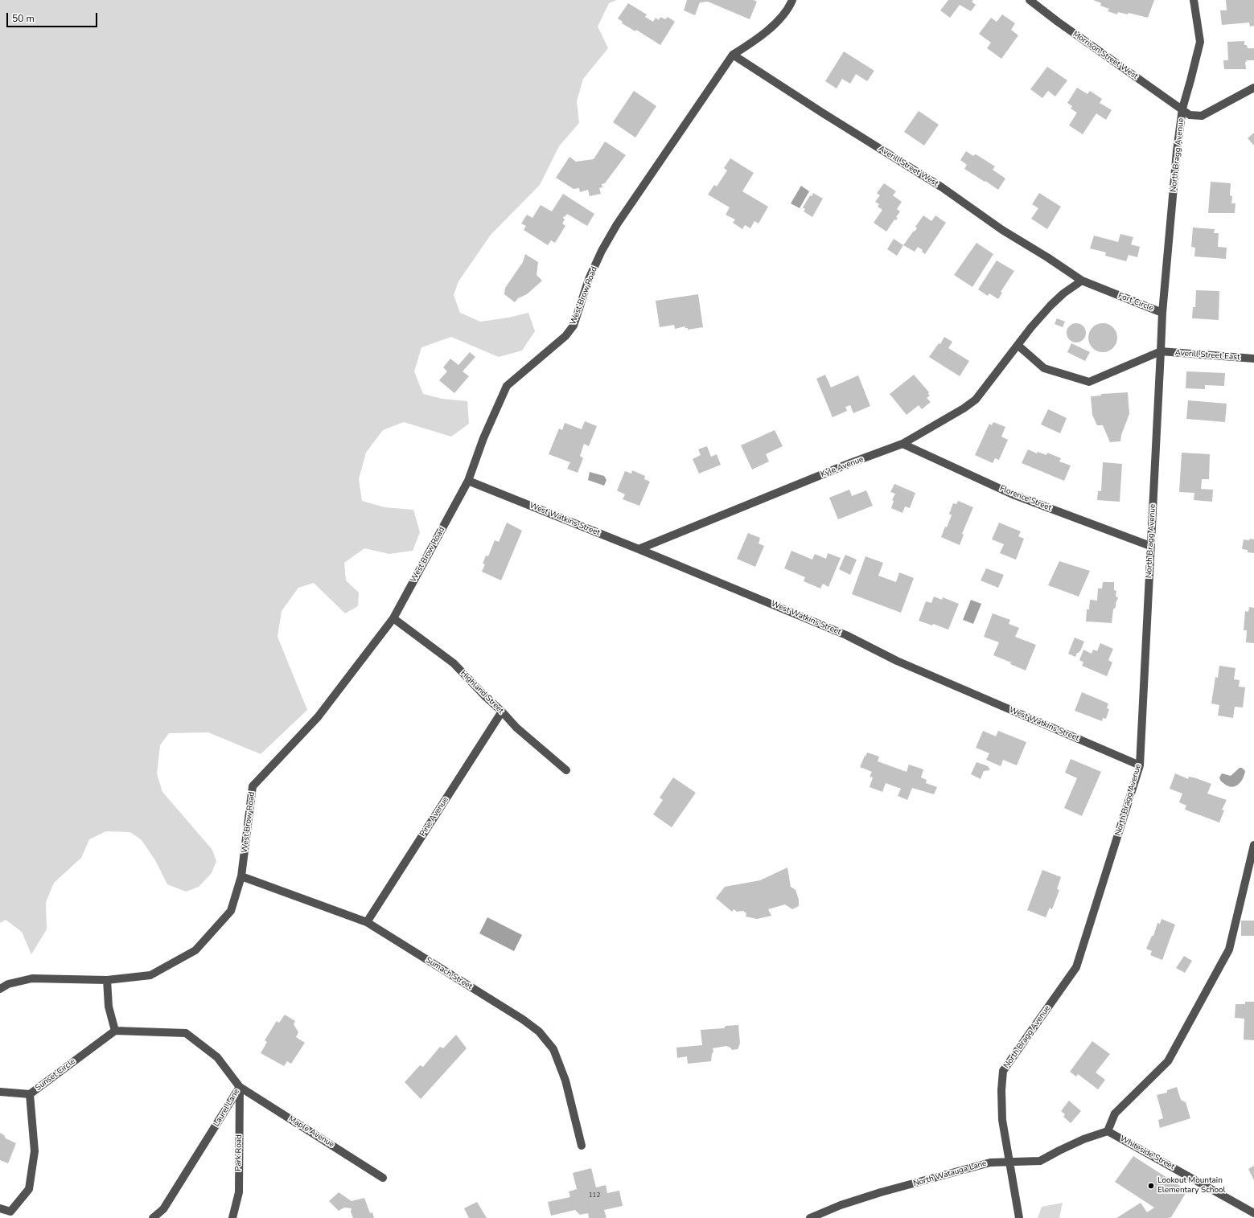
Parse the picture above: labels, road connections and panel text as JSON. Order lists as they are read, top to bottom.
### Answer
{
  "streets": {
    "street": [
      "Morrison Street West",
      "North Bragg Avenue",
      "Averill Street West",
      "West Brow Road",
      "Fort Circle",
      "Averill Street East",
      "Kyle Avenue",
      "Florence Street",
      "West Watkins Street",
      "Highland Street",
      "Pine Avenue",
      "Sumach Street",
      "Sunset Circle",
      "Laurel Lane",
      "Maple Avenue",
      "Park Road",
      "Whiteside Street",
      "North Watauga Lane"
    ]
  },
  "crossings": [
    ["Morrison Street West", "North Bragg Avenue"],
    ["North Bragg Avenue", "Fort Circle"],
    ["North Bragg Avenue", "Averill Street East"],
    ["North Bragg Avenue", "Florence Street"],
    ["North Bragg Avenue", "West Watkins Street"],
    ["North Bragg Avenue", "North Watauga Lane"],
    ["Averill Street West", "West Brow Road"],
    ["Averill Street West", "Fort Circle"],
    ["West Brow Road", "West Watkins Street"],
    ["West Brow Road", "Highland Street"],
    ["West Brow Road", "Sumach Street"],
    ["Fort Circle", "Averill Street East"],
    ["Kyle Avenue", "Florence Street"],
    ["Kyle Avenue", "West Watkins Street"],
    ["Highland Street", "Pine Avenue"],
    ["Pine Avenue", "Sumach Street"],
    ["Sunset Circle", "Laurel Lane"],
    ["Laurel Lane", "Maple Avenue"],
    ["Laurel Lane", "Park Road"],
    ["Maple Avenue", "Park Road"],
    ["Whiteside Street", "North Watauga Lane"]
  ],
  "places": ["Lookout Mountain Elementary School"],
  "house_numbers": ["112"],
  "scale_bar": "50 m"
}
